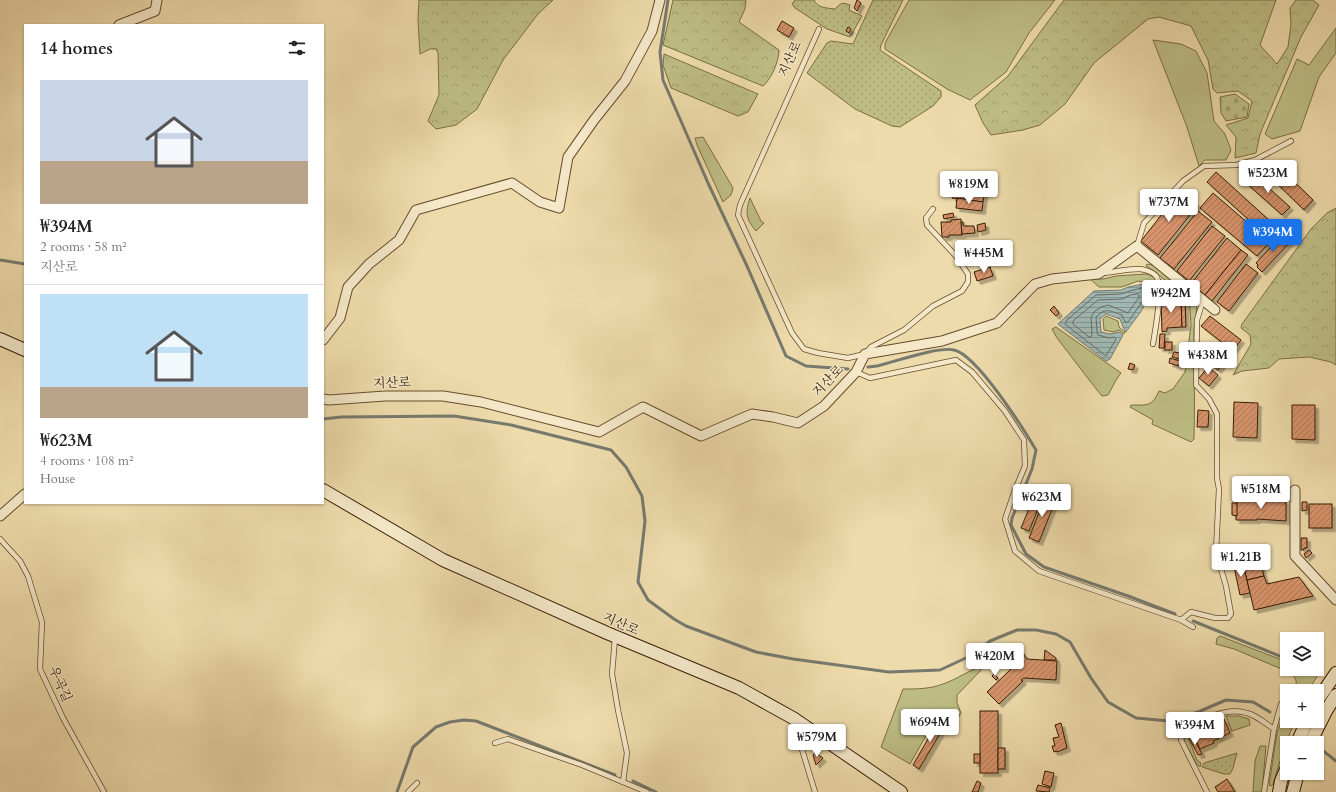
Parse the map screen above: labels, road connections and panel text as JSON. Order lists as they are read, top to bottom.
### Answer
{
  "streets": {
    "main road": ["지산로"],
    "lane": ["우곡길"]
  },
  "page": {
    "heading": "14 homes",
    "list": [
      {
        "name": "₩394M",
        "note": "2 rooms · 58 m² · 지산로"
      },
      {
        "name": "₩623M",
        "note": "4 rooms · 108 m² · House"
      }
    ],
    "price": [
      "₩523M",
      "₩819M",
      "₩737M",
      "₩394M",
      "₩445M",
      "₩942M",
      "₩438M",
      "₩518M",
      "₩623M",
      "₩1.21B",
      "₩420M",
      "₩694M",
      "₩394M",
      "₩579M"
    ],
    "map_buttons": ["+", "−"]
  }
}
